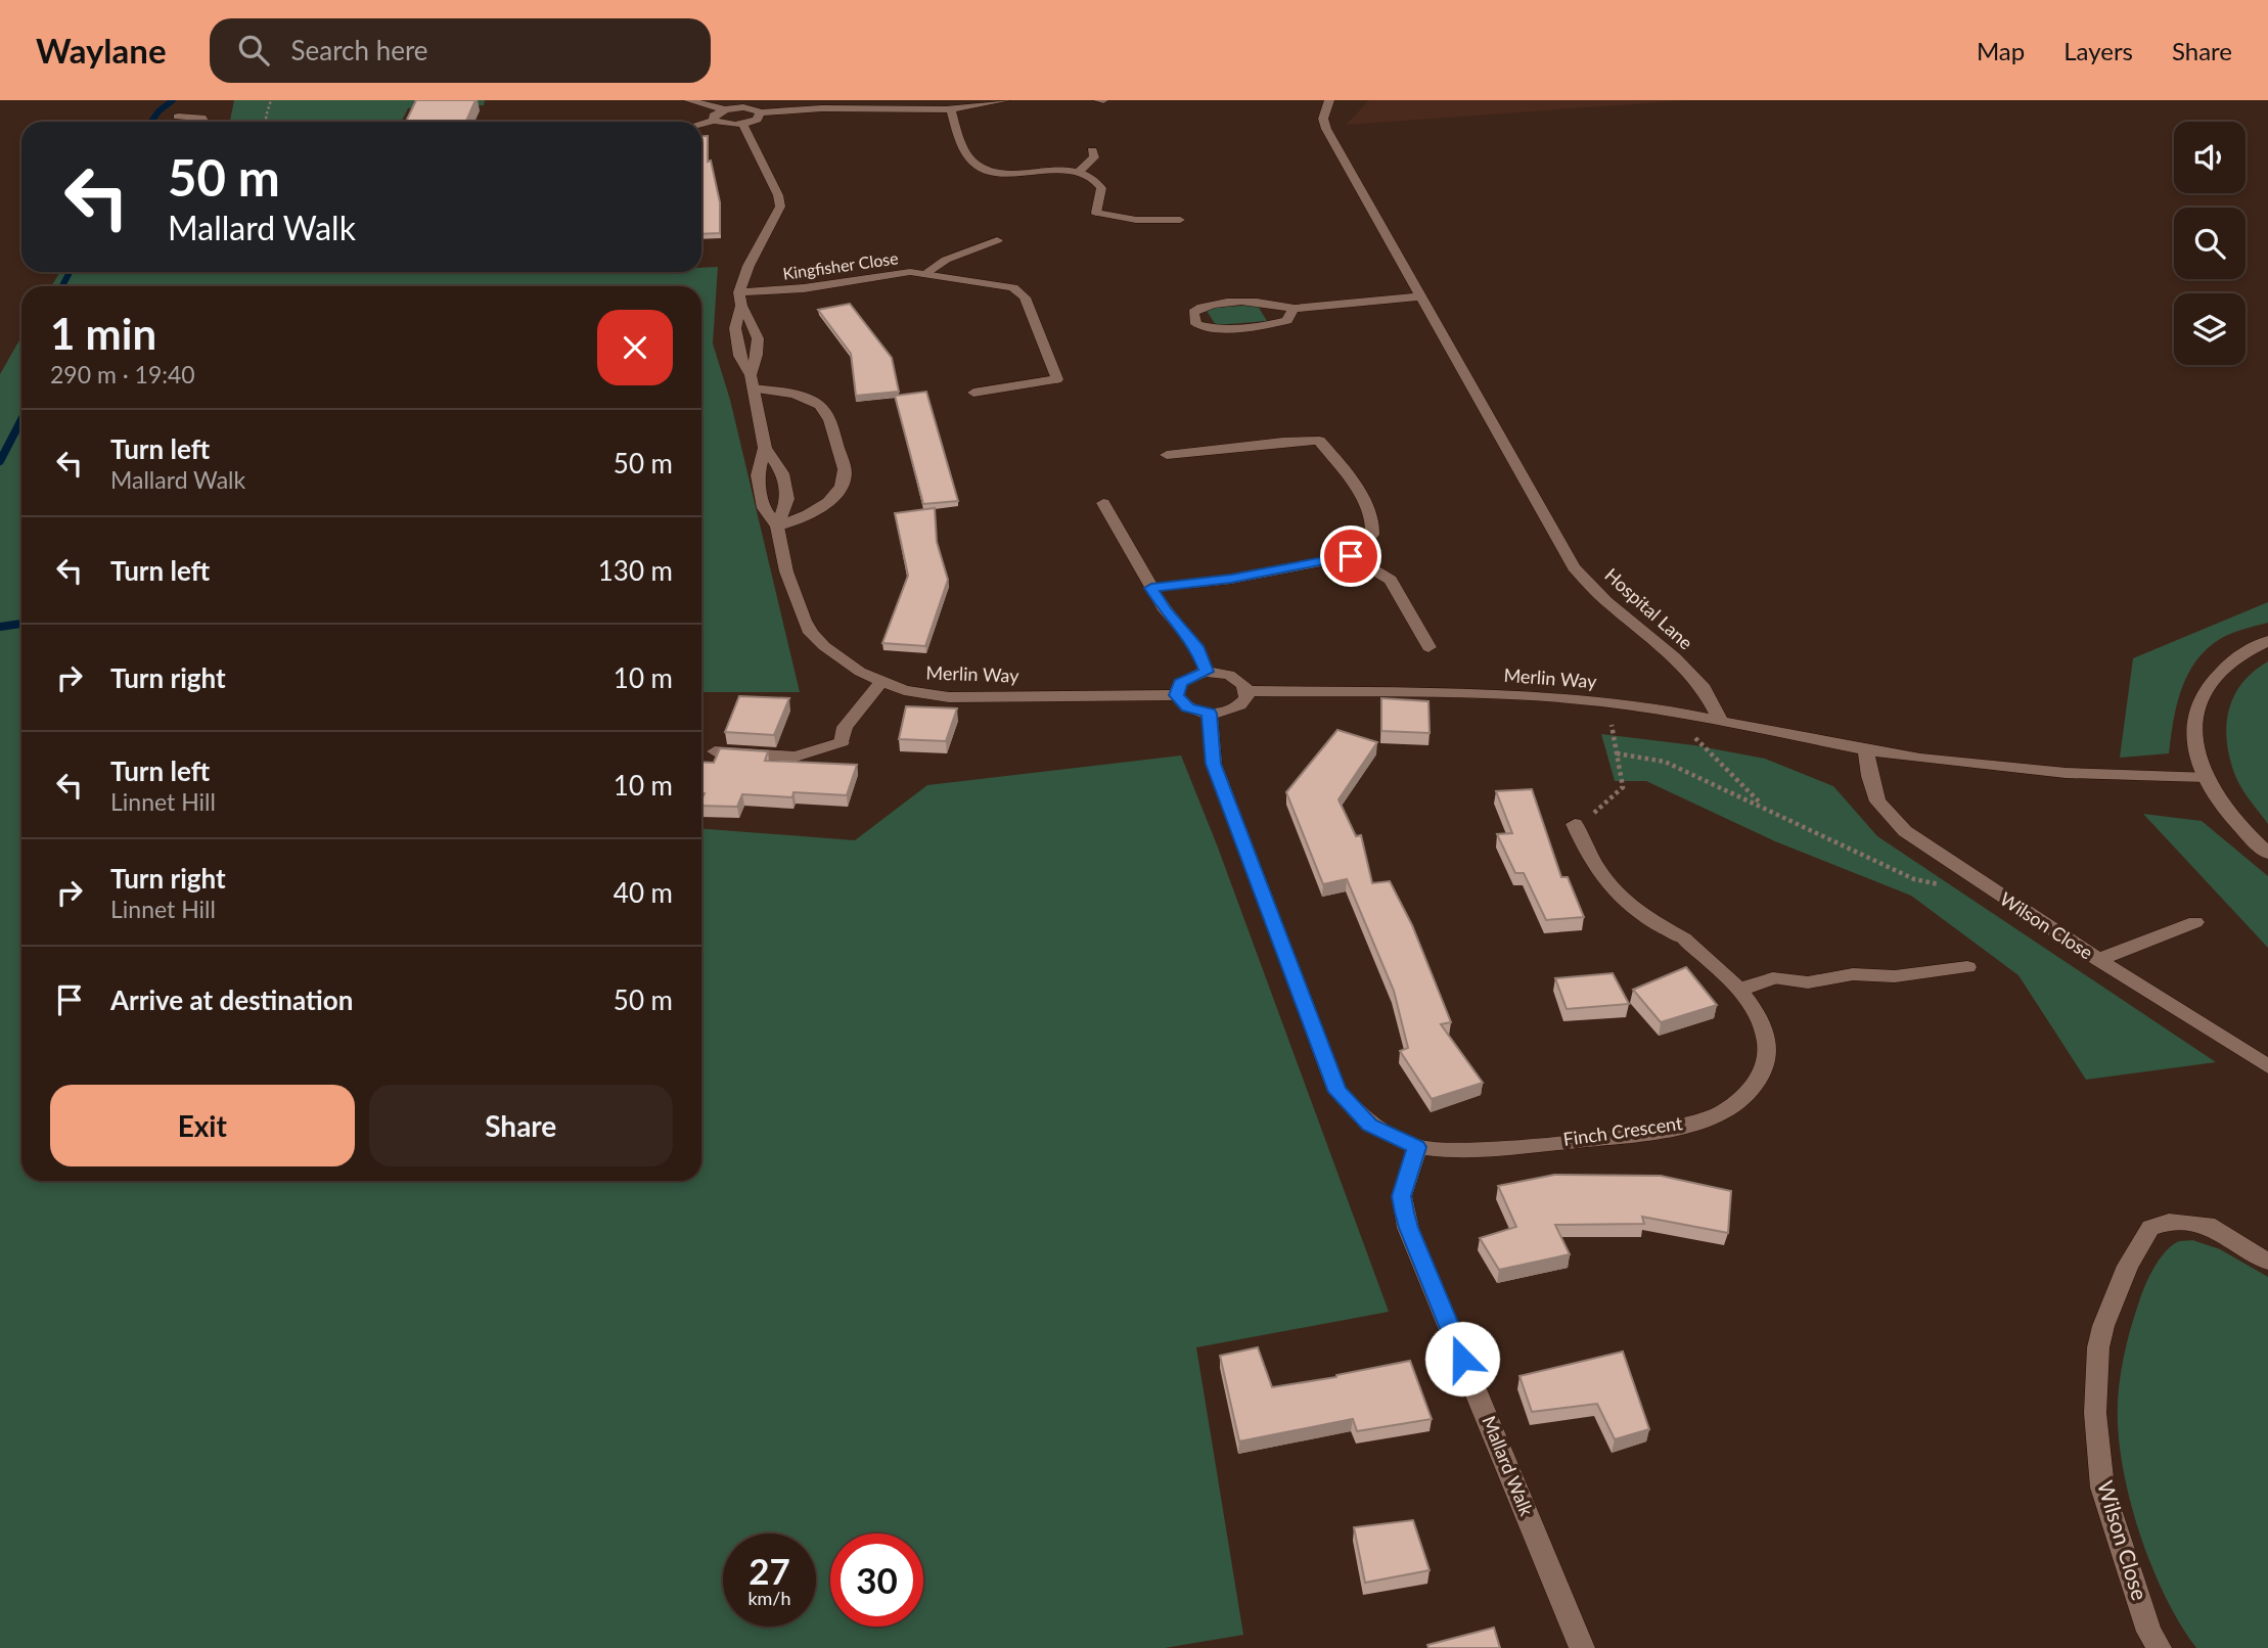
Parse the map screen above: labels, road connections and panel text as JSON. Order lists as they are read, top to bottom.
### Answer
{
  "streets": {
    "street": [
      "Kingfisher Close",
      "Hospital Lane",
      "Merlin Way",
      "Wilson Close",
      "Finch Crescent",
      "Mallard Walk"
    ]
  },
  "crossings": [
    ["Kingfisher Close", "Merlin Way"],
    ["Hospital Lane", "Merlin Way"],
    ["Finch Crescent", "Mallard Walk"]
  ],
  "page": {
    "header": "Waylane",
    "search": "Search here",
    "nav": ["Map", "Layers", "Share"],
    "turn": ["50 m", "Mallard Walk"],
    "heading": ["1 min", "290 m · 19:40"],
    "list": [
      {
        "name": "Turn left",
        "note": "Mallard Walk",
        "value": "50 m"
      },
      {
        "name": "Turn left",
        "value": "130 m"
      },
      {
        "name": "Turn right",
        "value": "10 m"
      },
      {
        "name": "Turn left",
        "note": "Linnet Hill",
        "value": "10 m"
      },
      {
        "name": "Turn right",
        "note": "Linnet Hill",
        "value": "40 m"
      },
      {
        "name": "Arrive at destination",
        "value": "50 m"
      }
    ],
    "buttons": ["Exit", "Share"],
    "speed": "27 km/h",
    "limit": "30"
  }
}
